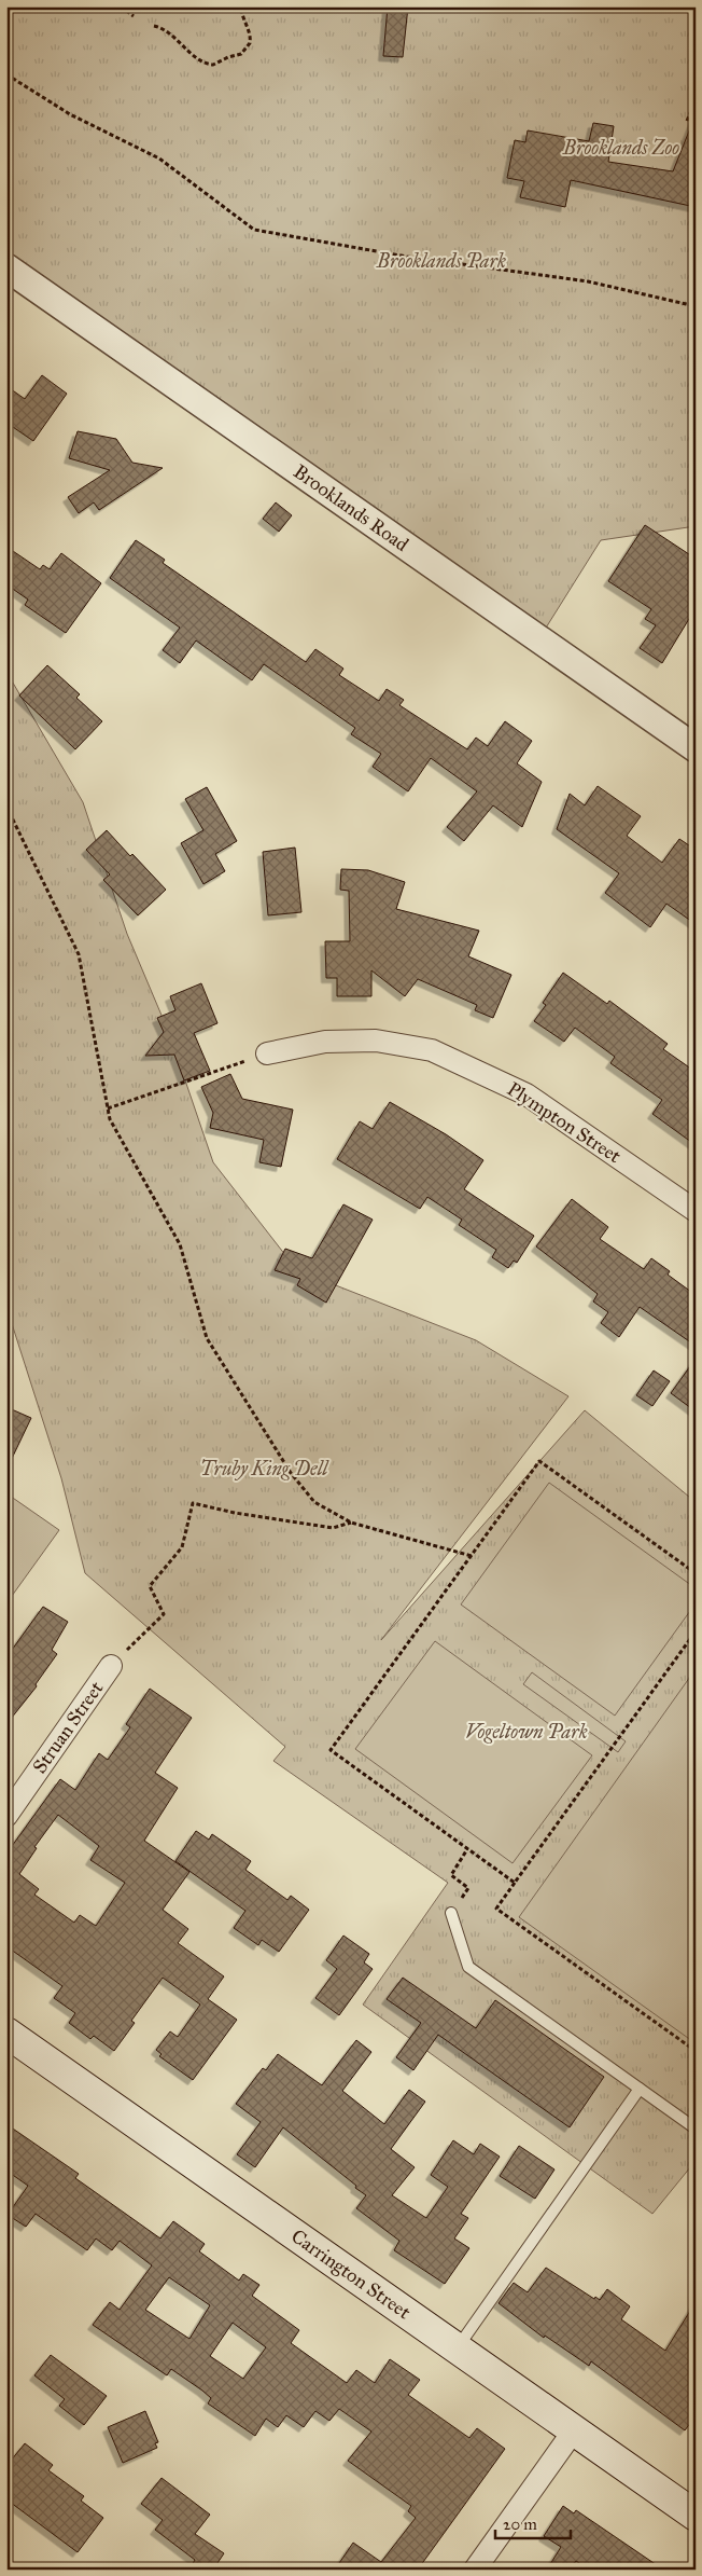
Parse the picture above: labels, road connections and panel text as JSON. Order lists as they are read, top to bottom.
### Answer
{
  "streets": {
    "main road": ["Carrington Street"],
    "street": ["Brooklands Road", "Plympton Street", "Struan Street"]
  },
  "parks": [
    "Brooklands Zoo",
    "Brooklands Park",
    "Truby King Dell",
    "Vogeltown Park"
  ],
  "scale_bar": "20 m"
}
